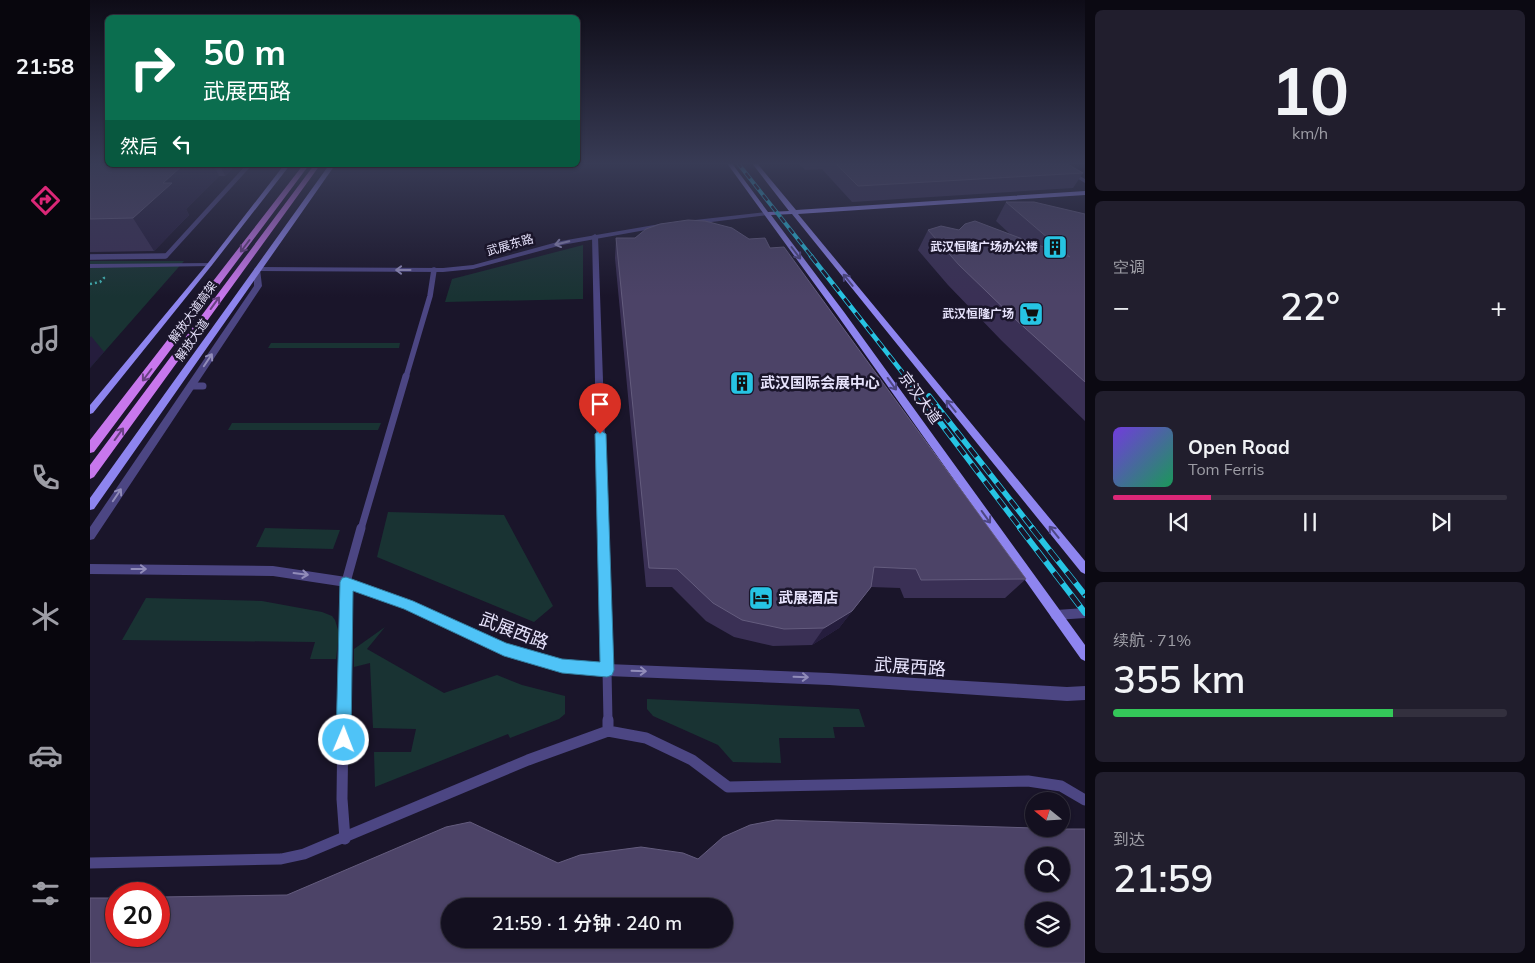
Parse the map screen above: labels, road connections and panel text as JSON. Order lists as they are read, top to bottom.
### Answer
{
  "streets": {
    "main road": ["解放大道高架", "解放大道", "京汉大道"],
    "street": ["武展东路", "武展西路"]
  },
  "crossings": [
    ["武展东路", "解放大道"]
  ],
  "one_way": ["武展东路", "武展西路"],
  "places": {
    "building": ["武汉恒隆广场办公楼", "武汉国际会展中心"],
    "supermarket": ["武汉恒隆广场"],
    "hotel": ["武展酒店"]
  },
  "north": "left",
  "page": {
    "tabs": "21:58",
    "tile": [
      ["10", "km/h"],
      "空调",
      ["续航 · 71%", "355 km"],
      ["到达", "21:59"]
    ],
    "turn": ["50 m", "武展西路"],
    "then": "然后",
    "heat": ["−", "22°", "+"],
    "song": ["Open Road", "Tom Ferris"],
    "limit": "20",
    "trip": "21:59 · 1 分钟 · 240 m"
  }
}
